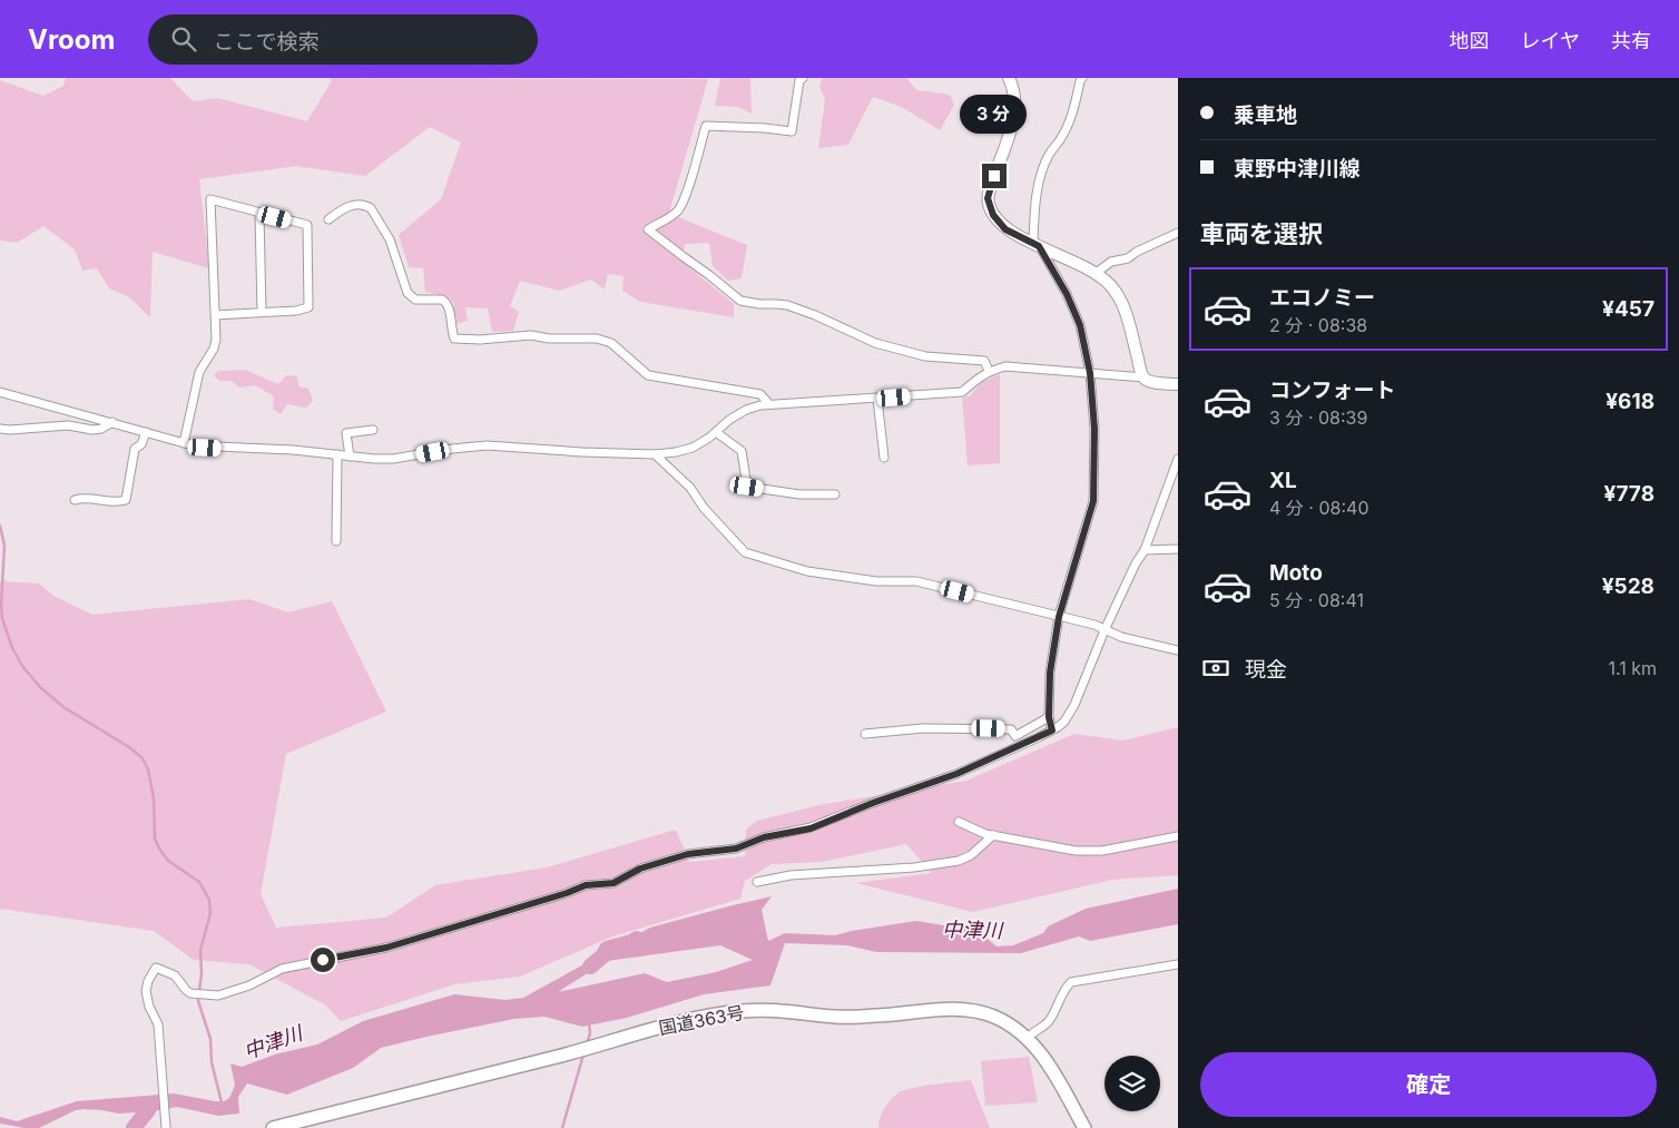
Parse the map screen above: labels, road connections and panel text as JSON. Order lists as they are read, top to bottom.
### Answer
{
  "streets": {
    "highway": ["国道363号"]
  },
  "water": ["中津川"],
  "page": {
    "header": "Vroom",
    "search": "ここで検索",
    "nav": ["地図", "レイヤ", "共有"],
    "banner": ["乗車地", "東野中津川線"],
    "bubble": "3 分",
    "heading": "車両を選択",
    "list": [
      {
        "name": "エコノミー",
        "note": "2 分 · 08:38",
        "value": "¥457"
      },
      {
        "name": "コンフォート",
        "note": "3 分 · 08:39",
        "value": "¥618"
      },
      {
        "name": "XL",
        "note": "4 分 · 08:40",
        "value": "¥778"
      },
      {
        "name": "Moto",
        "note": "5 分 · 08:41",
        "value": "¥528"
      }
    ],
    "pay": ["現金", "1.1 km"],
    "buttons": "確定"
  }
}
